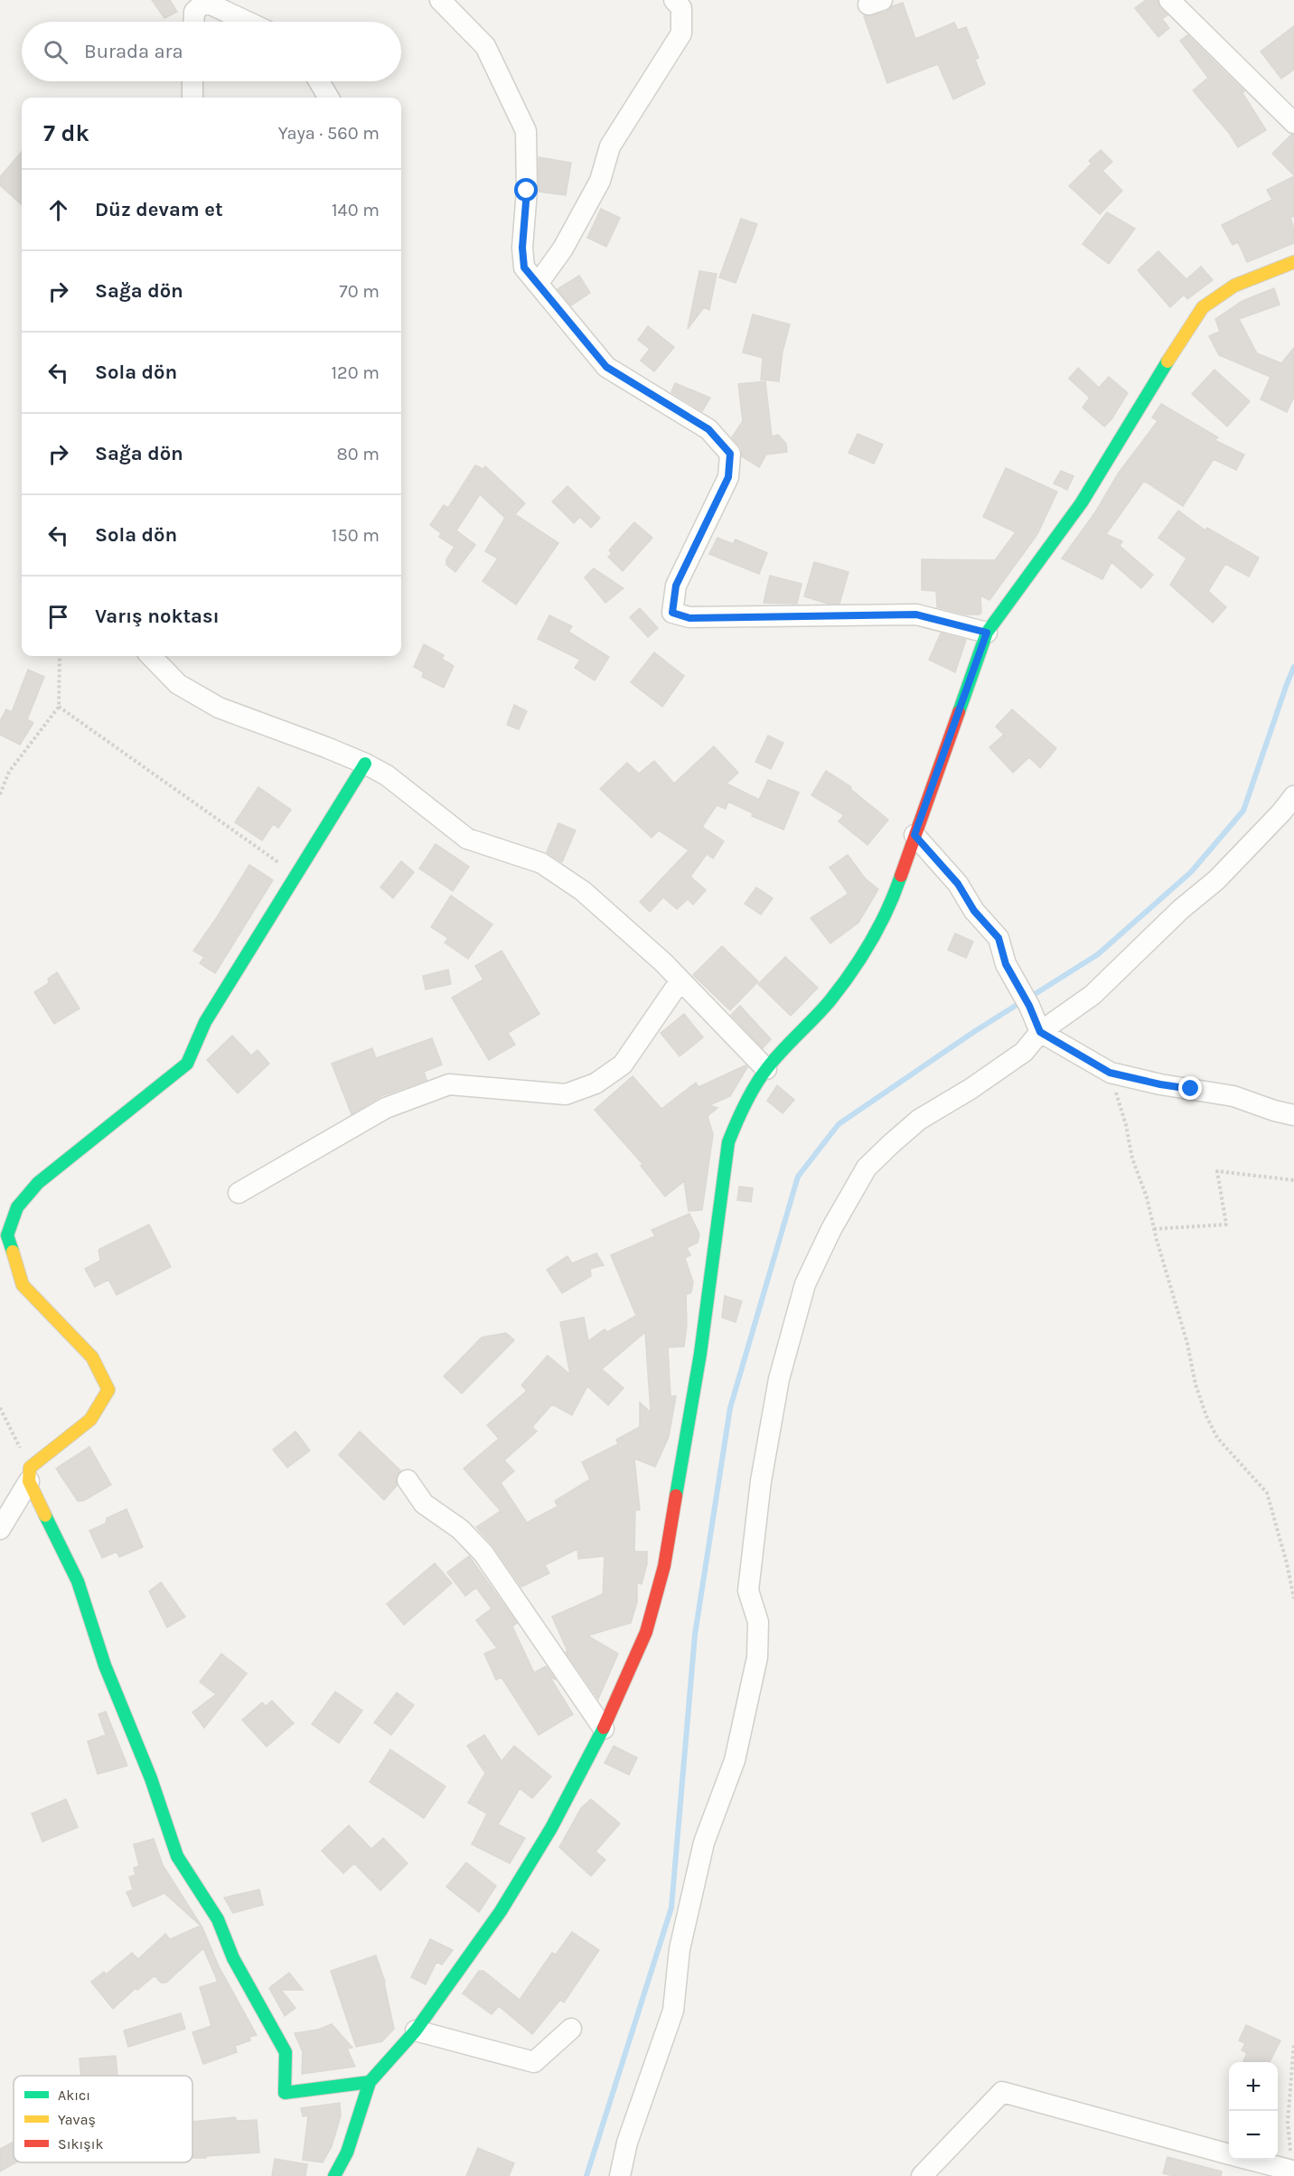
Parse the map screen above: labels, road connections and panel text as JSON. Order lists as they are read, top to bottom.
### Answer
{
  "legend": ["Akıcı", "Yavaş", "Sıkışık"],
  "page": {
    "search": "Burada ara",
    "heading": ["7 dk", "Yaya · 560 m"],
    "list": [
      ["Düz devam et", "140 m"],
      ["Sağa dön", "70 m"],
      ["Sola dön", "120 m"],
      ["Sağa dön", "80 m"],
      ["Sola dön", "150 m"],
      "Varış noktası"
    ],
    "map_buttons": ["+", "−"]
  }
}
